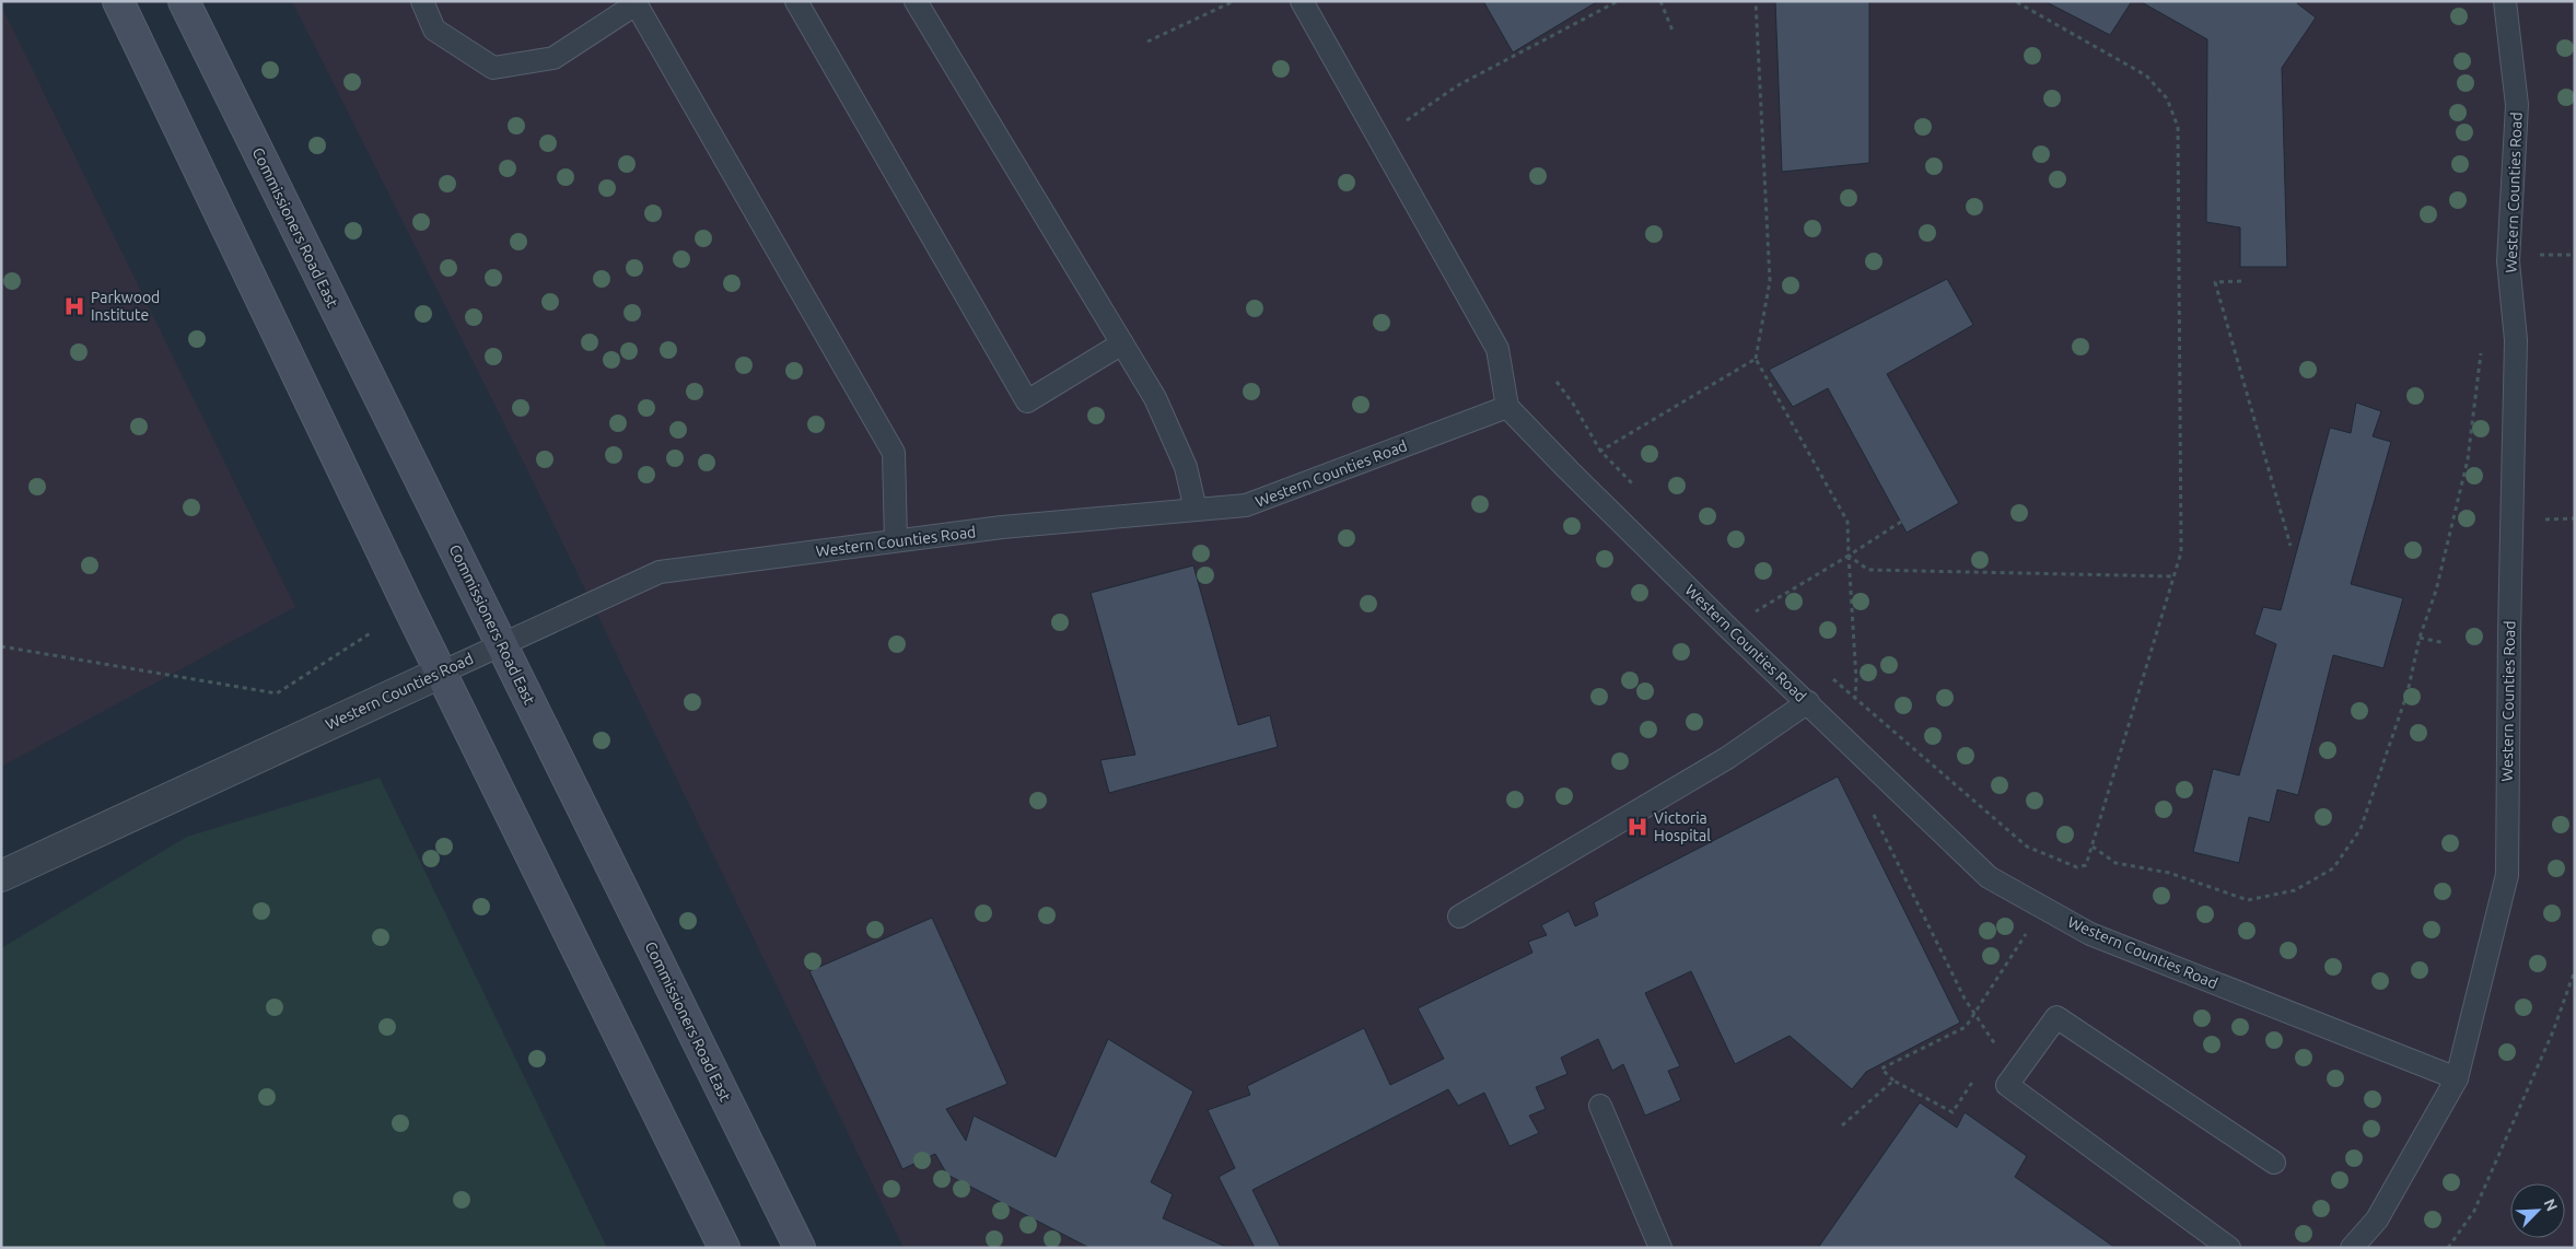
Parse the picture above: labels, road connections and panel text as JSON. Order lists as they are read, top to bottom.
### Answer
{
  "streets": {
    "main road": ["Commissioners Road East"],
    "street": ["Western Counties Road"]
  },
  "crossings": [
    ["Western Counties Road", "Commissioners Road East"]
  ],
  "places": {
    "hospital": ["Parkwood Institute", "Victoria Hospital"]
  },
  "north": "top right"
}
